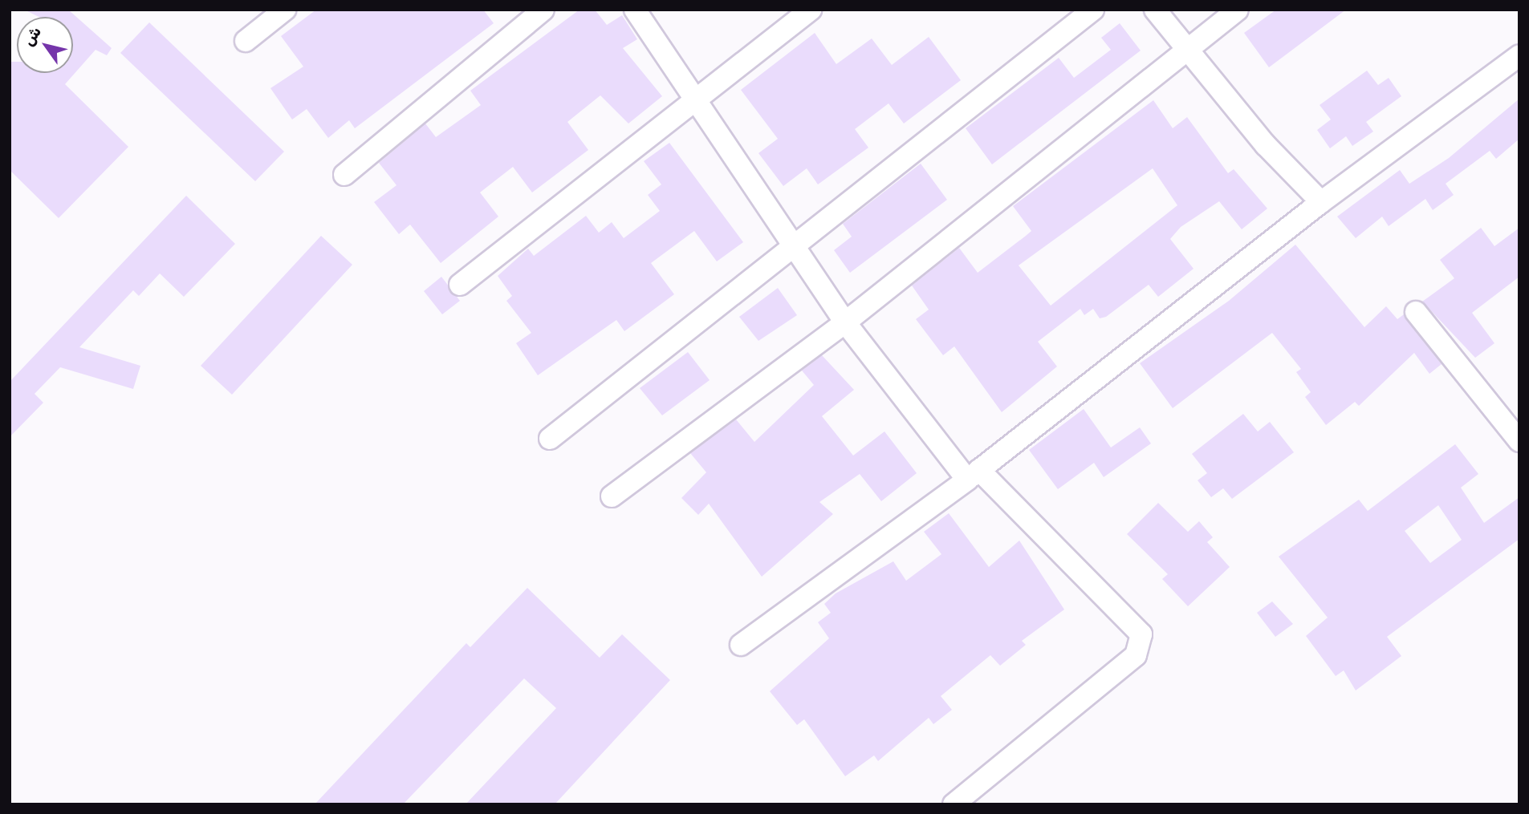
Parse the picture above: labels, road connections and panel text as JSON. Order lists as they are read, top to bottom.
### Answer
{
  "north": "top left"
}
